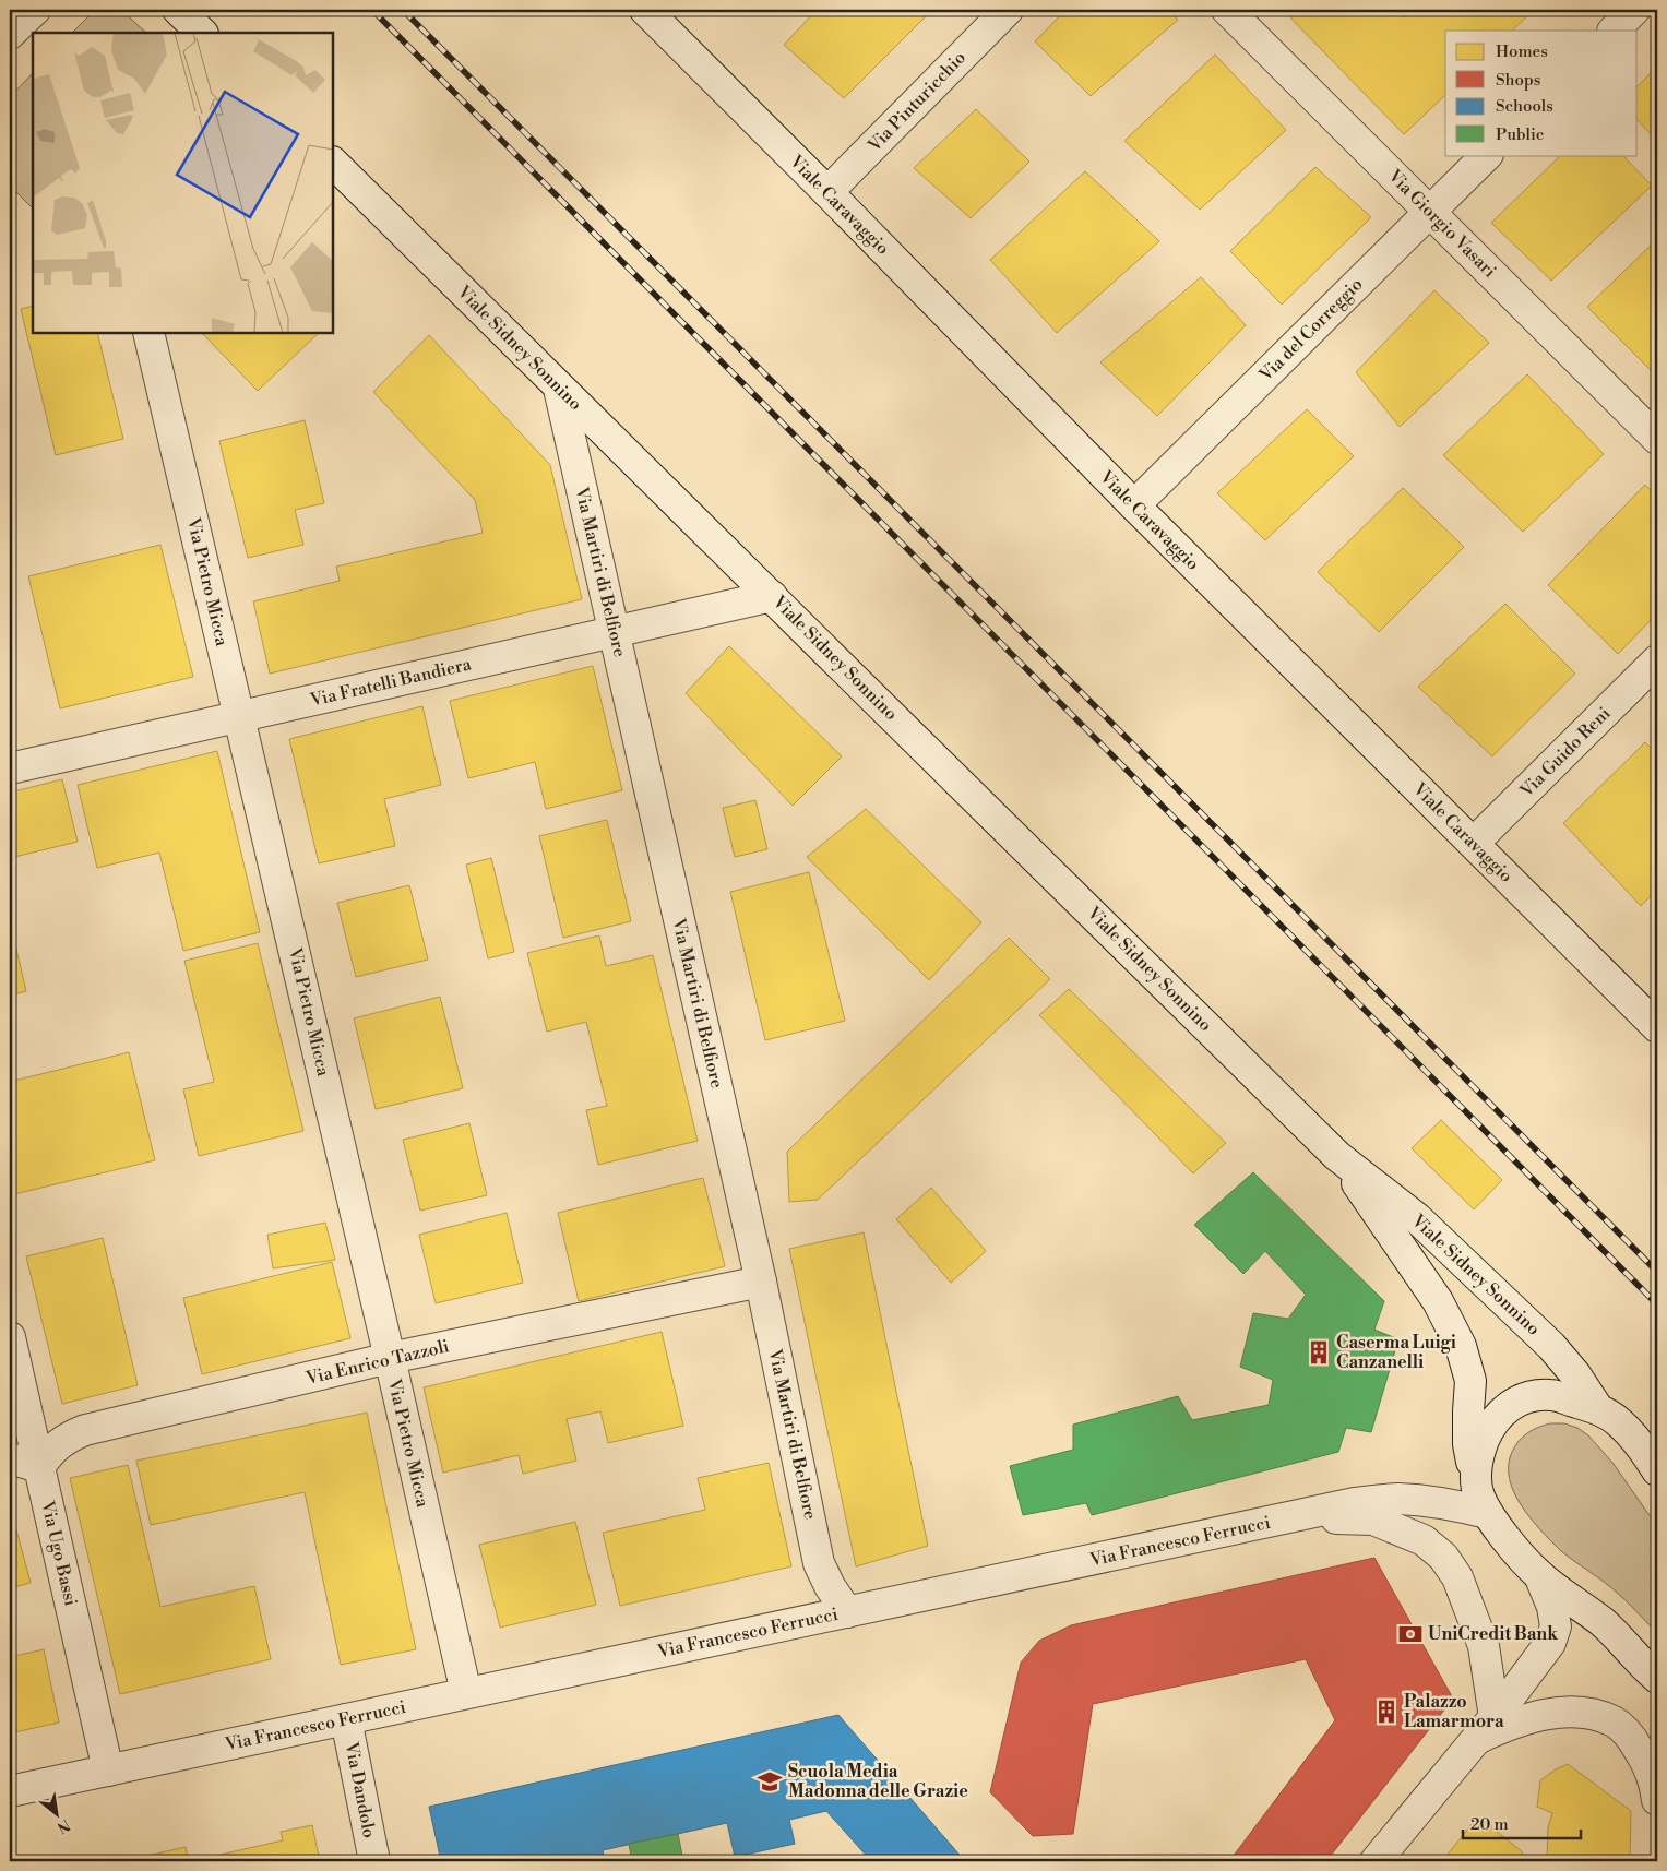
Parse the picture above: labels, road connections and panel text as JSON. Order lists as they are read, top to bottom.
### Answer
{
  "streets": {
    "street": [
      "Via Pinturicchio",
      "Viale Caravaggio",
      "Via Giorgio Vasari",
      "Via del Correggio",
      "Viale Sidney Sonnino",
      "Via Martiri di Belfiore",
      "Via Pietro Micca",
      "Via Fratelli Bandiera",
      "Via Guido Reni",
      "Via Enrico Tazzoli",
      "Via Francesco Ferrucci",
      "Via Ugo Bassi",
      "Via Dandolo"
    ]
  },
  "crossings": [
    ["Via Pinturicchio", "Viale Caravaggio"],
    ["Viale Caravaggio", "Via del Correggio"],
    ["Viale Caravaggio", "Via Guido Reni"],
    ["Via Giorgio Vasari", "Via del Correggio"],
    ["Viale Sidney Sonnino", "Via Martiri di Belfiore"],
    ["Viale Sidney Sonnino", "Via Fratelli Bandiera"],
    ["Viale Sidney Sonnino", "Via Francesco Ferrucci"],
    ["Via Martiri di Belfiore", "Via Fratelli Bandiera"],
    ["Via Martiri di Belfiore", "Via Enrico Tazzoli"],
    ["Via Martiri di Belfiore", "Via Francesco Ferrucci"],
    ["Via Pietro Micca", "Via Fratelli Bandiera"],
    ["Via Pietro Micca", "Via Enrico Tazzoli"],
    ["Via Pietro Micca", "Via Francesco Ferrucci"],
    ["Via Enrico Tazzoli", "Via Ugo Bassi"],
    ["Via Francesco Ferrucci", "Via Ugo Bassi"],
    ["Via Francesco Ferrucci", "Via Dandolo"]
  ],
  "places": {
    "building": ["Caserma Luigi Canzanelli", "Palazzo Lamarmora"],
    "bank": ["UniCredit Bank"],
    "school or university": ["Scuola Media Madonna delle Grazie"]
  },
  "legend": [
    "Homes",
    "Shops",
    "Schools",
    "Public"
  ],
  "scale_bar": "20 m",
  "north": "bottom right"
}
